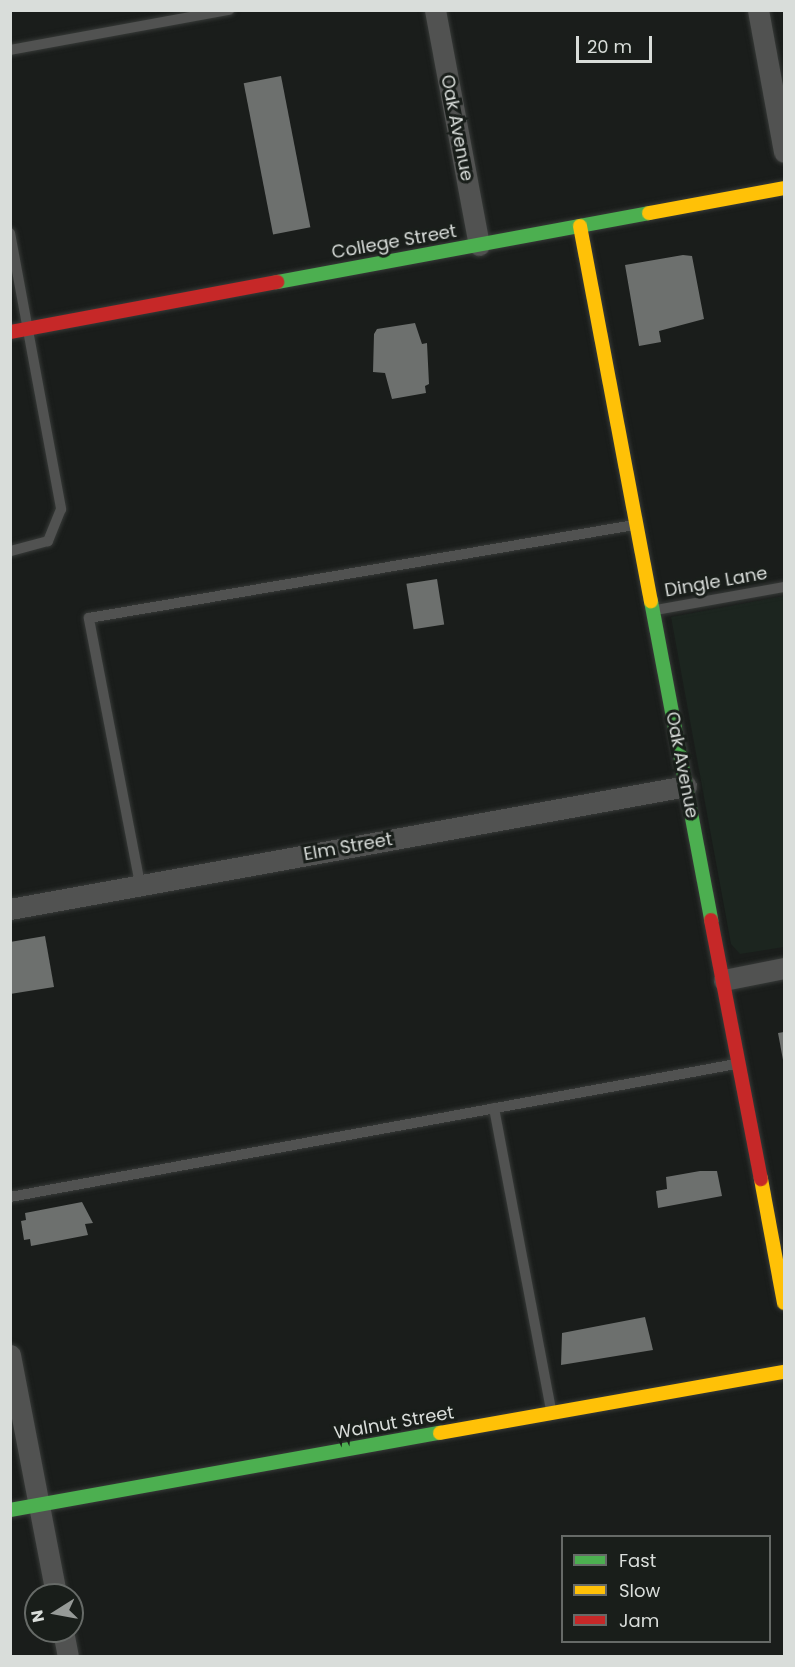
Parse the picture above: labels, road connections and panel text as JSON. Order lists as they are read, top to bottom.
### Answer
{
  "streets": {
    "street": [
      "Oak Avenue",
      "College Street",
      "Elm Street",
      "Walnut Street"
    ],
    "lane": ["Dingle Lane"]
  },
  "crossings": [
    ["Oak Avenue", "College Street"],
    ["Oak Avenue", "Dingle Lane"],
    ["Oak Avenue", "Elm Street"]
  ],
  "legend": ["Fast", "Slow", "Jam"],
  "scale_bar": "20 m",
  "north": "left"
}
